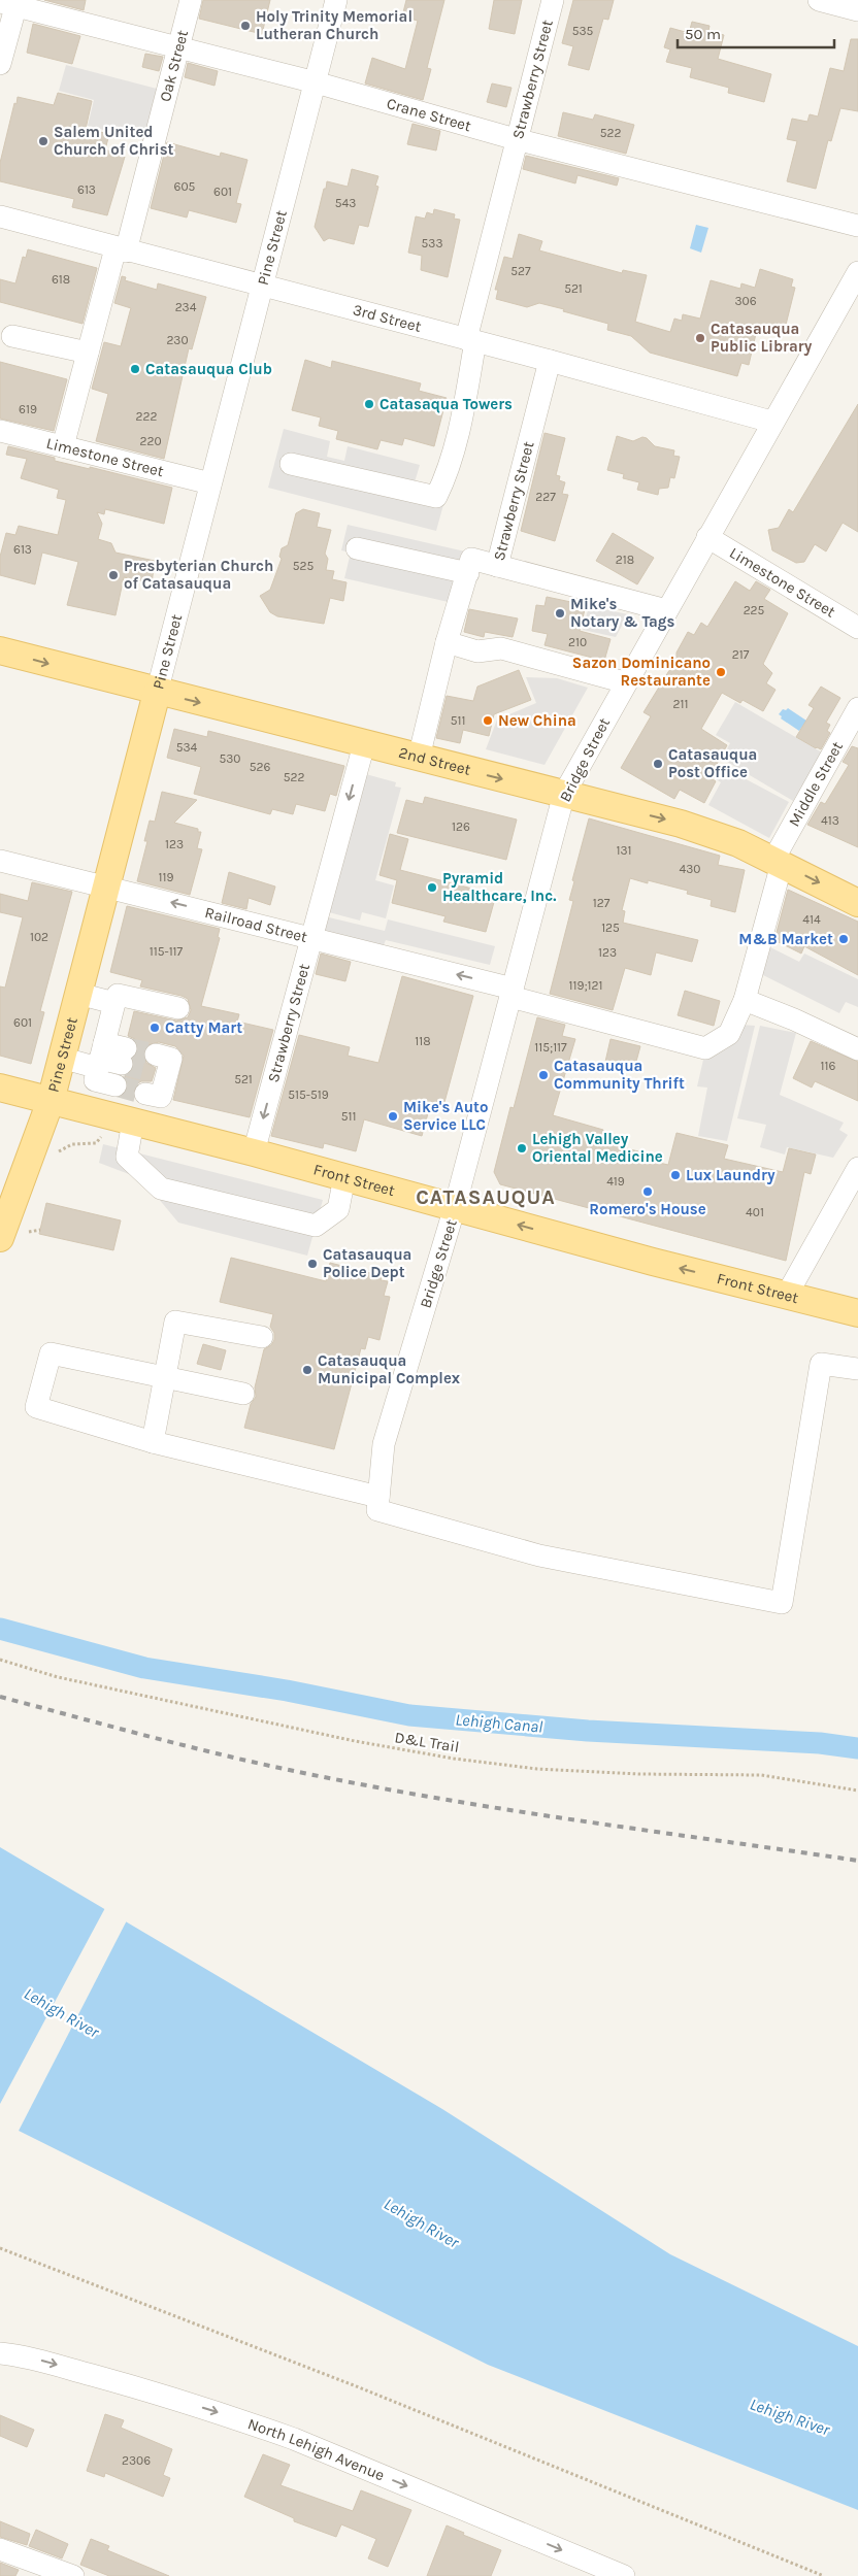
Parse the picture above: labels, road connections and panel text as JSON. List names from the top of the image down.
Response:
{
  "streets": {
    "main road": ["Pine Street", "2nd Street", "Front Street"],
    "street": [
      "Oak Street",
      "Strawberry Street",
      "Crane Street",
      "3rd Street",
      "Limestone Street",
      "Bridge Street",
      "Middle Street",
      "Railroad Street",
      "North Lehigh Avenue"
    ],
    "path": ["D&L Trail"]
  },
  "crossings": [
    ["Oak Street", "Crane Street"],
    ["Oak Street", "3rd Street"],
    ["Oak Street", "Limestone Street"],
    ["Strawberry Street", "Crane Street"],
    ["Strawberry Street", "3rd Street"],
    ["Strawberry Street", "2nd Street"],
    ["Strawberry Street", "Railroad Street"],
    ["Strawberry Street", "Front Street"],
    ["Crane Street", "Pine Street"],
    ["Pine Street", "3rd Street"],
    ["Pine Street", "Limestone Street"],
    ["Pine Street", "2nd Street"],
    ["Pine Street", "Railroad Street"],
    ["Pine Street", "Front Street"],
    ["3rd Street", "Bridge Street"],
    ["Limestone Street", "Bridge Street"],
    ["Bridge Street", "2nd Street"],
    ["Bridge Street", "Railroad Street"],
    ["Bridge Street", "Front Street"],
    ["2nd Street", "Middle Street"],
    ["Middle Street", "Railroad Street"]
  ],
  "one_way": [
    "2nd Street",
    "Railroad Street",
    "Front Street",
    "North Lehigh Avenue"
  ],
  "districts": ["CATASAUQUA"],
  "water": ["Lehigh Canal", "Lehigh River"],
  "places": [
    "Holy Trinity Memorial Lutheran Church",
    "Salem United Church of Christ",
    "Catasauqua Public Library",
    "Catasauqua Club",
    "Catasaqua Towers",
    "Presbyterian Church of Catasauqua",
    "Mike's Notary & Tags",
    "Sazon Dominicano Restaurante",
    "New China",
    "Catasauqua Post Office",
    "Pyramid Healthcare, Inc.",
    "M&B Market",
    "Catty Mart",
    "Catasauqua Community Thrift",
    "Mike's Auto Service LLC",
    "Lehigh Valley Oriental Medicine",
    "Lux Laundry",
    "Romero's House",
    "Catasauqua Police Dept",
    "Catasauqua Municipal Complex"
  ],
  "house_numbers": [
    "535",
    "522",
    "605",
    "613",
    "601",
    "543",
    "533",
    "527",
    "618",
    "521",
    "306",
    "234",
    "230",
    "619",
    "222",
    "220",
    "227",
    "613",
    "218",
    "525",
    "225",
    "210",
    "217",
    "211",
    "511",
    "534",
    "530",
    "526",
    "522",
    "413",
    "126",
    "123",
    "131",
    "430",
    "119",
    "127",
    "414",
    "125",
    "102",
    "115-117",
    "123",
    "119;121",
    "601",
    "118",
    "115;117",
    "116",
    "521",
    "515-519",
    "511",
    "419",
    "401",
    "2306"
  ],
  "scale_bar": "50 m"
}
